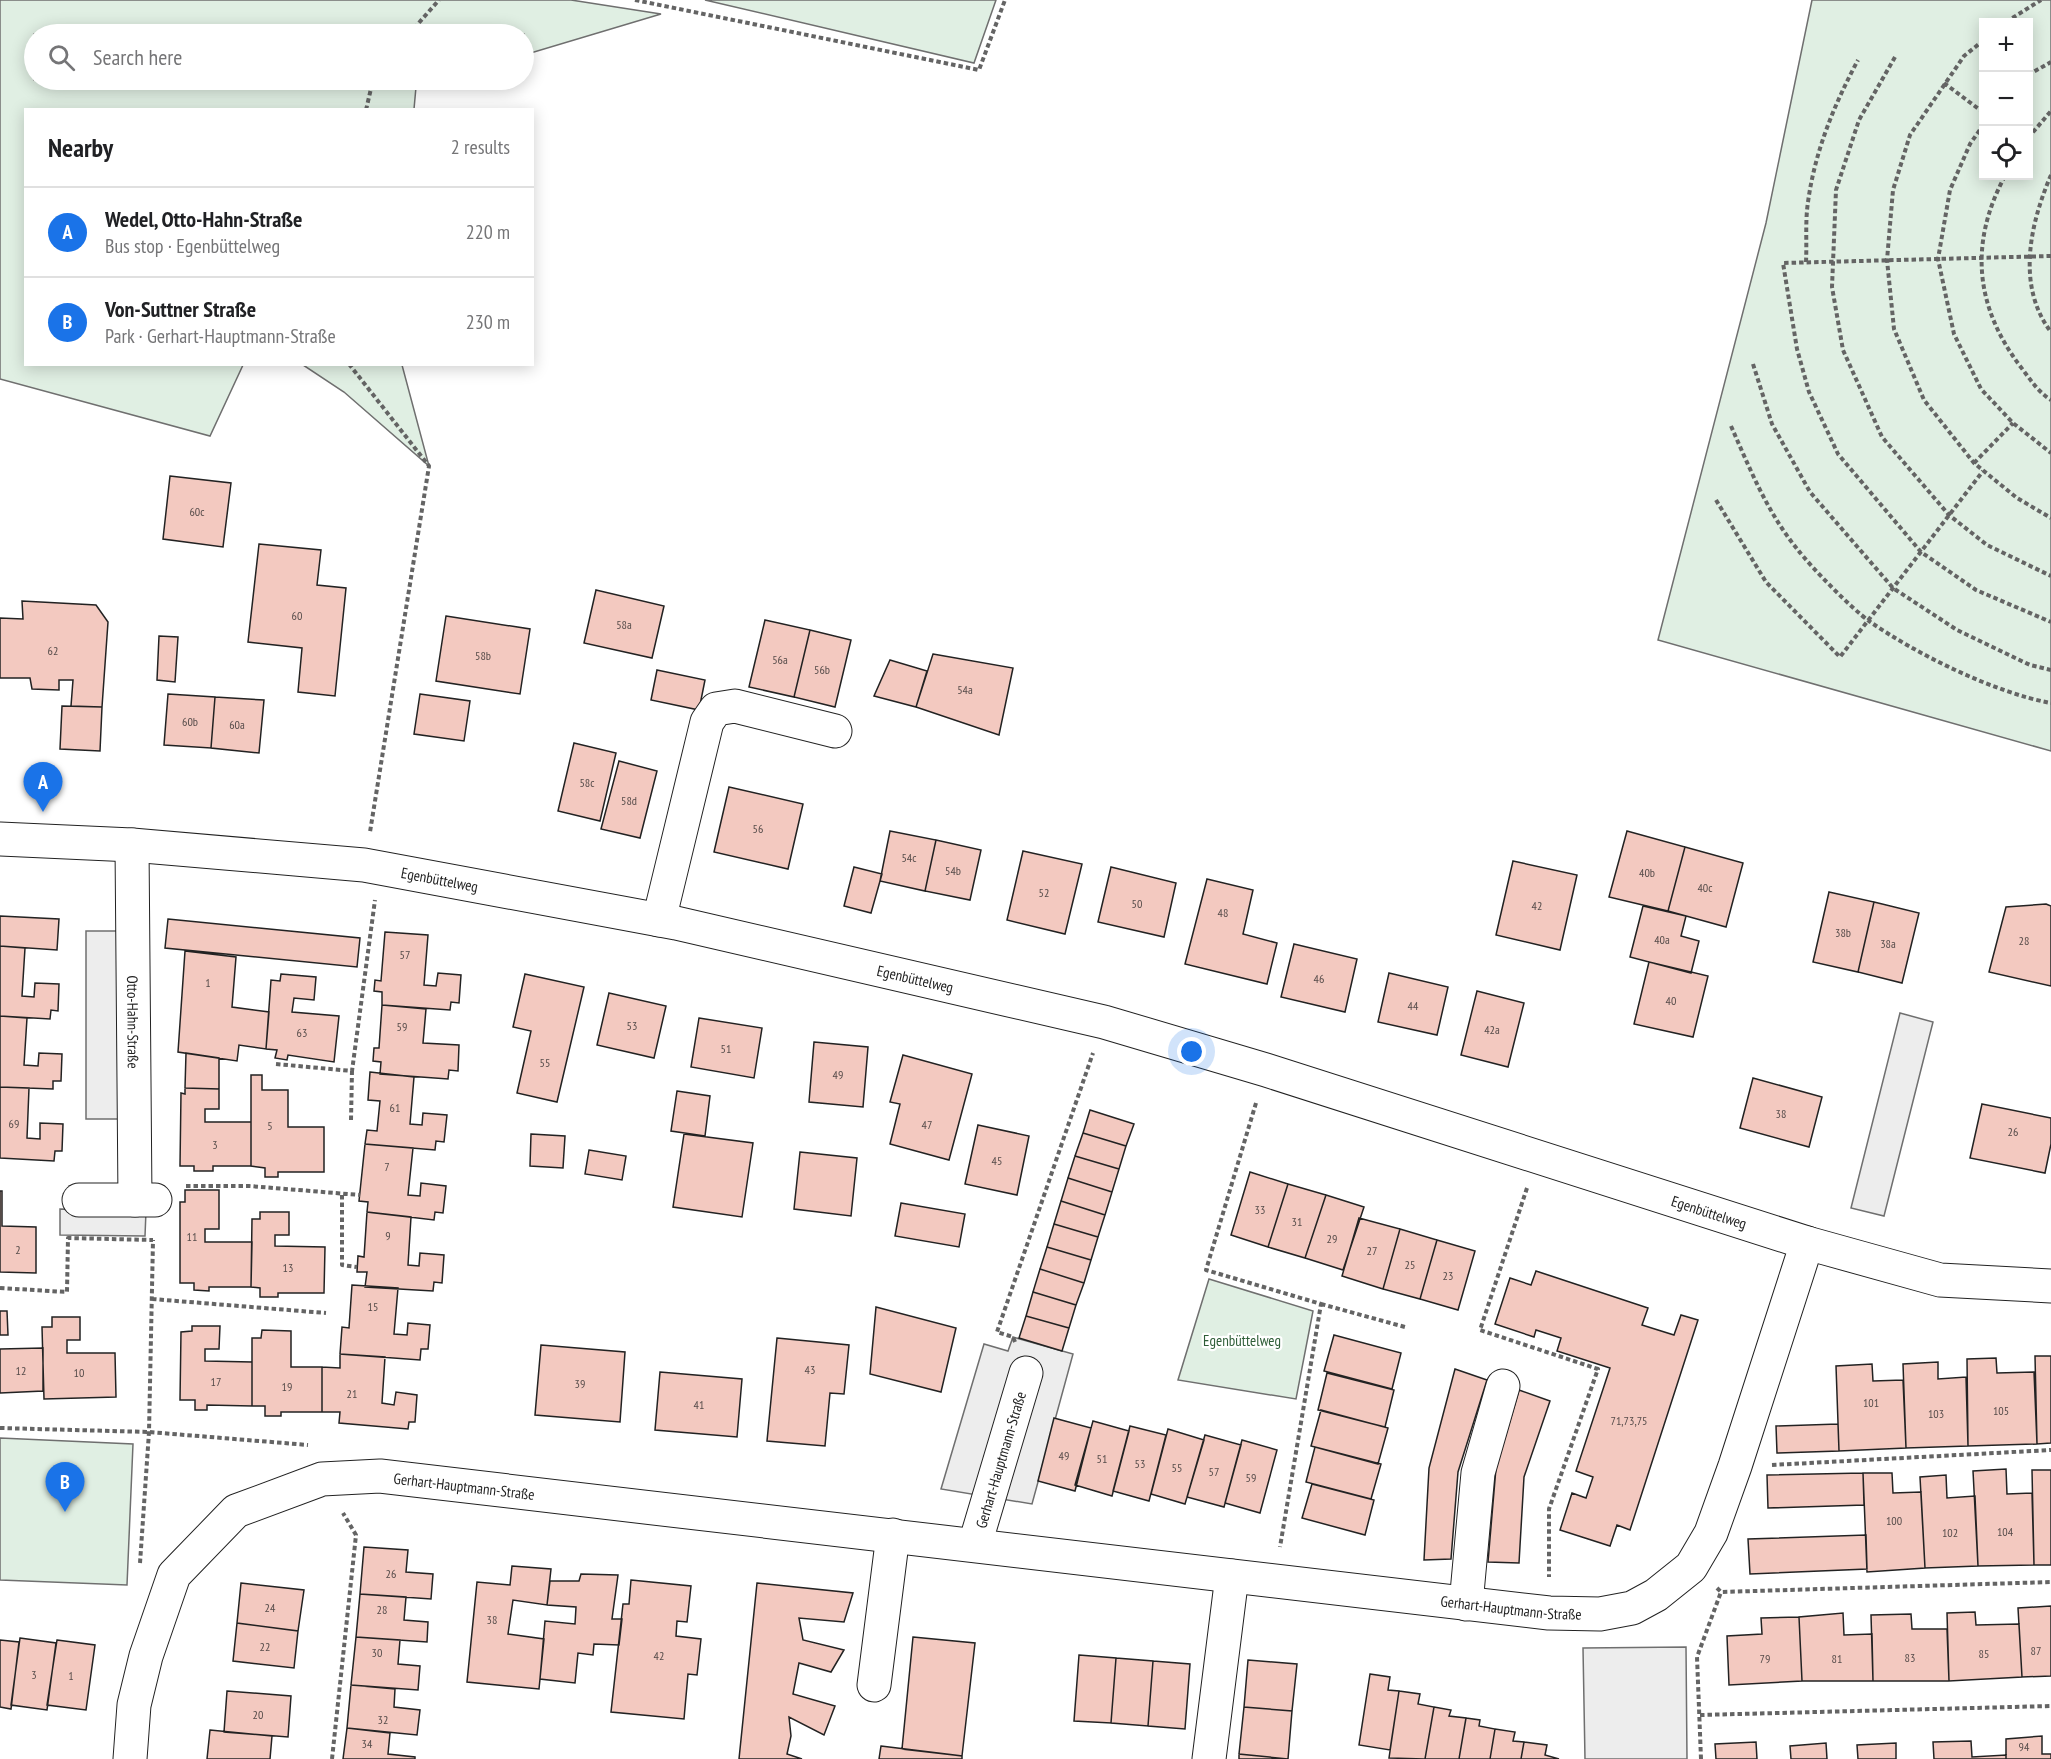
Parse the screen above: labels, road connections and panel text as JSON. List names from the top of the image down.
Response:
{
  "streets": {
    "street": ["Egenbüttelweg", "Otto-Hahn-Straße", "Gerhart-Hauptmann-Straße"]
  },
  "crossings": [
    ["Egenbüttelweg", "Otto-Hahn-Straße"],
    ["Egenbüttelweg", "Gerhart-Hauptmann-Straße"]
  ],
  "parks": ["Egenbüttelweg"],
  "house_numbers": [
    "60c",
    "60",
    "58a",
    "62",
    "58b",
    "56a",
    "56b",
    "54a",
    "60b",
    "60a",
    "58c",
    "58d",
    "56",
    "54c",
    "54b",
    "40b",
    "40c",
    "52",
    "50",
    "42",
    "48",
    "38b",
    "40a",
    "28",
    "38a",
    "57",
    "46",
    "1",
    "40",
    "44",
    "53",
    "59",
    "42a",
    "63",
    "51",
    "55",
    "49",
    "61",
    "38",
    "69",
    "47",
    "5",
    "26",
    "3",
    "45",
    "7",
    "33",
    "31",
    "9",
    "11",
    "29",
    "2",
    "27",
    "25",
    "13",
    "23",
    "15",
    "43",
    "12",
    "10",
    "17",
    "39",
    "19",
    "21",
    "101",
    "41",
    "105",
    "103",
    "71,73,75",
    "49",
    "51",
    "53",
    "55",
    "57",
    "59",
    "100",
    "104",
    "102",
    "26",
    "24",
    "28",
    "38",
    "22",
    "87",
    "30",
    "85",
    "42",
    "83",
    "79",
    "81",
    "3",
    "1",
    "20",
    "32",
    "34",
    "94"
  ],
  "page": {
    "map_buttons": ["+", "−"],
    "search": "Search here",
    "heading": ["Nearby", "2 results"],
    "list": [
      {
        "mark": "A",
        "name": "Wedel, Otto-Hahn-Straße",
        "note": "Bus stop · Egenbüttelweg",
        "value": "220 m"
      },
      {
        "mark": "B",
        "name": "Von-Suttner Straße",
        "note": "Park · Gerhart-Hauptmann-Straße",
        "value": "230 m"
      }
    ],
    "pins": ["A", "B"]
  }
}
